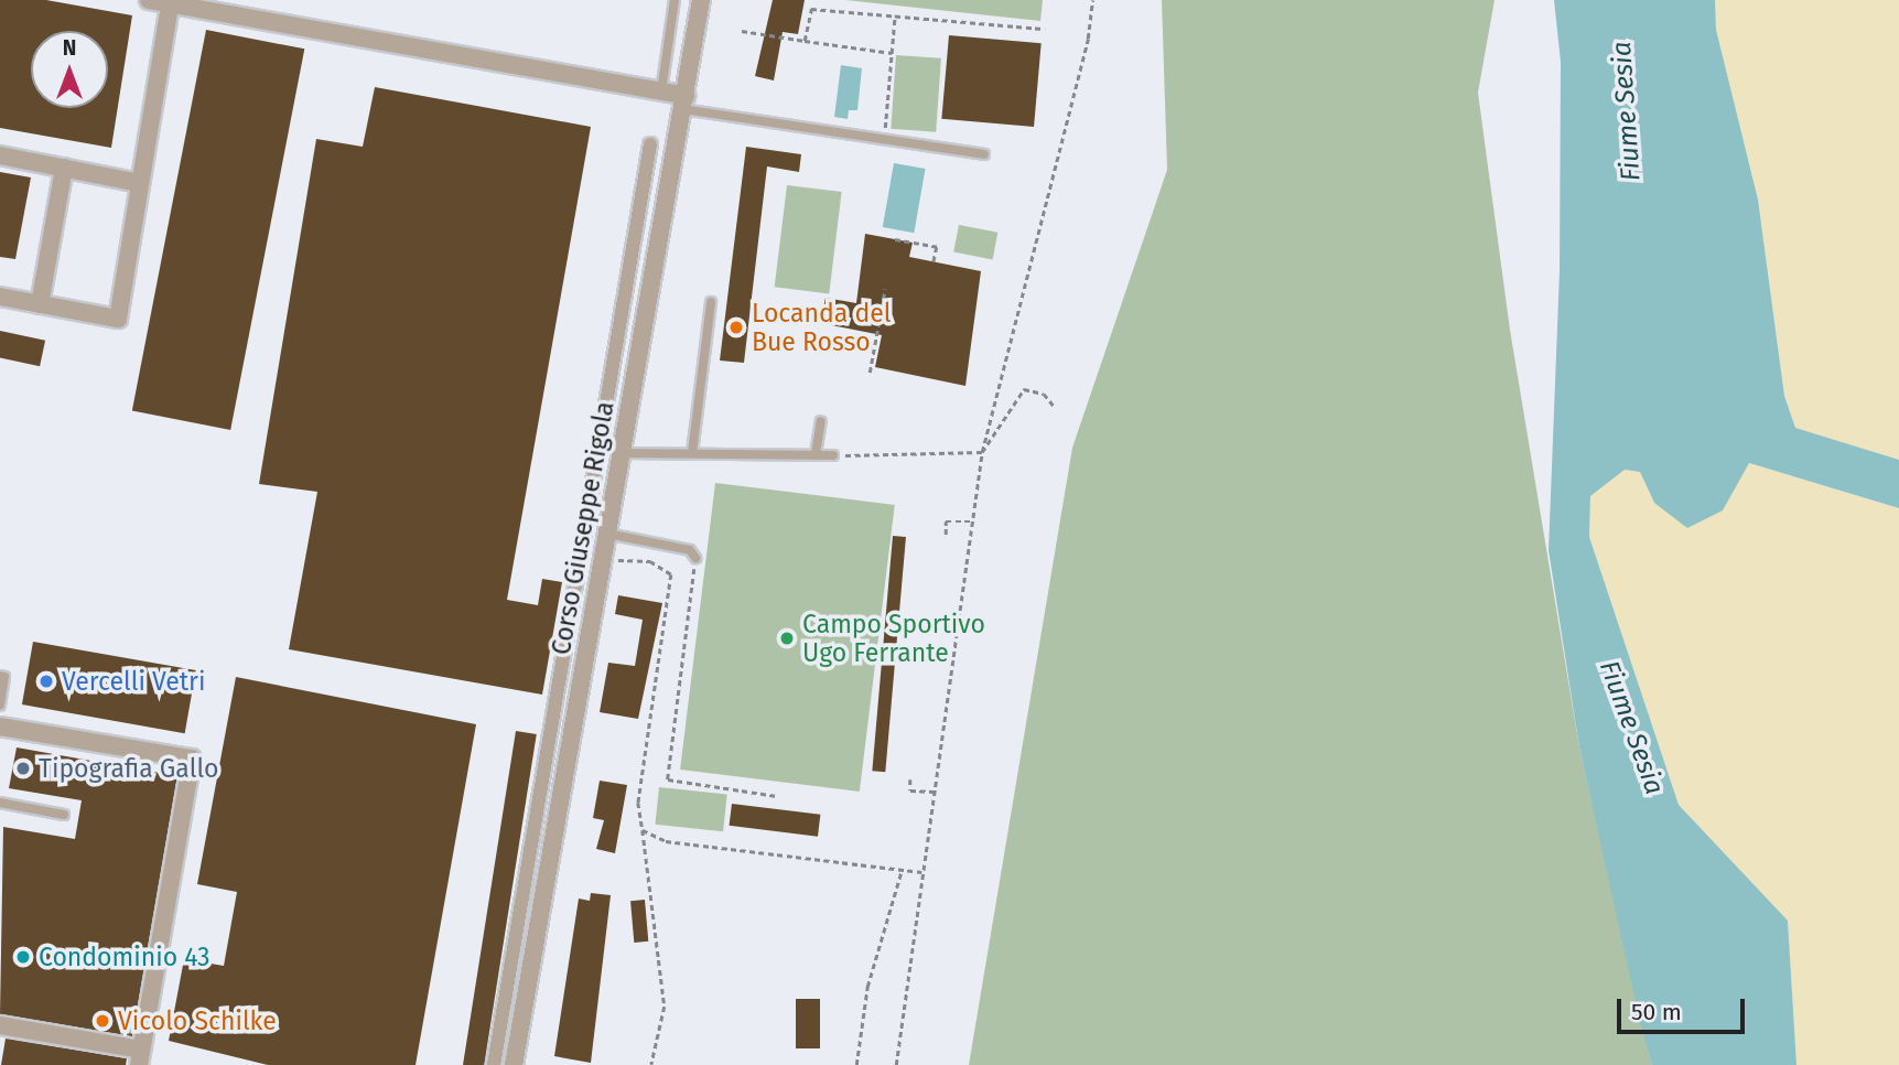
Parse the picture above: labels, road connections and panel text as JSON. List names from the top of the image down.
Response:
{
  "streets": {
    "street": ["Corso Giuseppe Rigola"]
  },
  "water": ["Fiume Sesia"],
  "places": [
    "Locanda del Bue Rosso",
    "Campo Sportivo Ugo Ferrante",
    "Vercelli Vetri",
    "Tipografia Gallo",
    "Condominio 43",
    "Vicolo Schilke"
  ],
  "scale_bar": "50 m",
  "north": "top"
}
